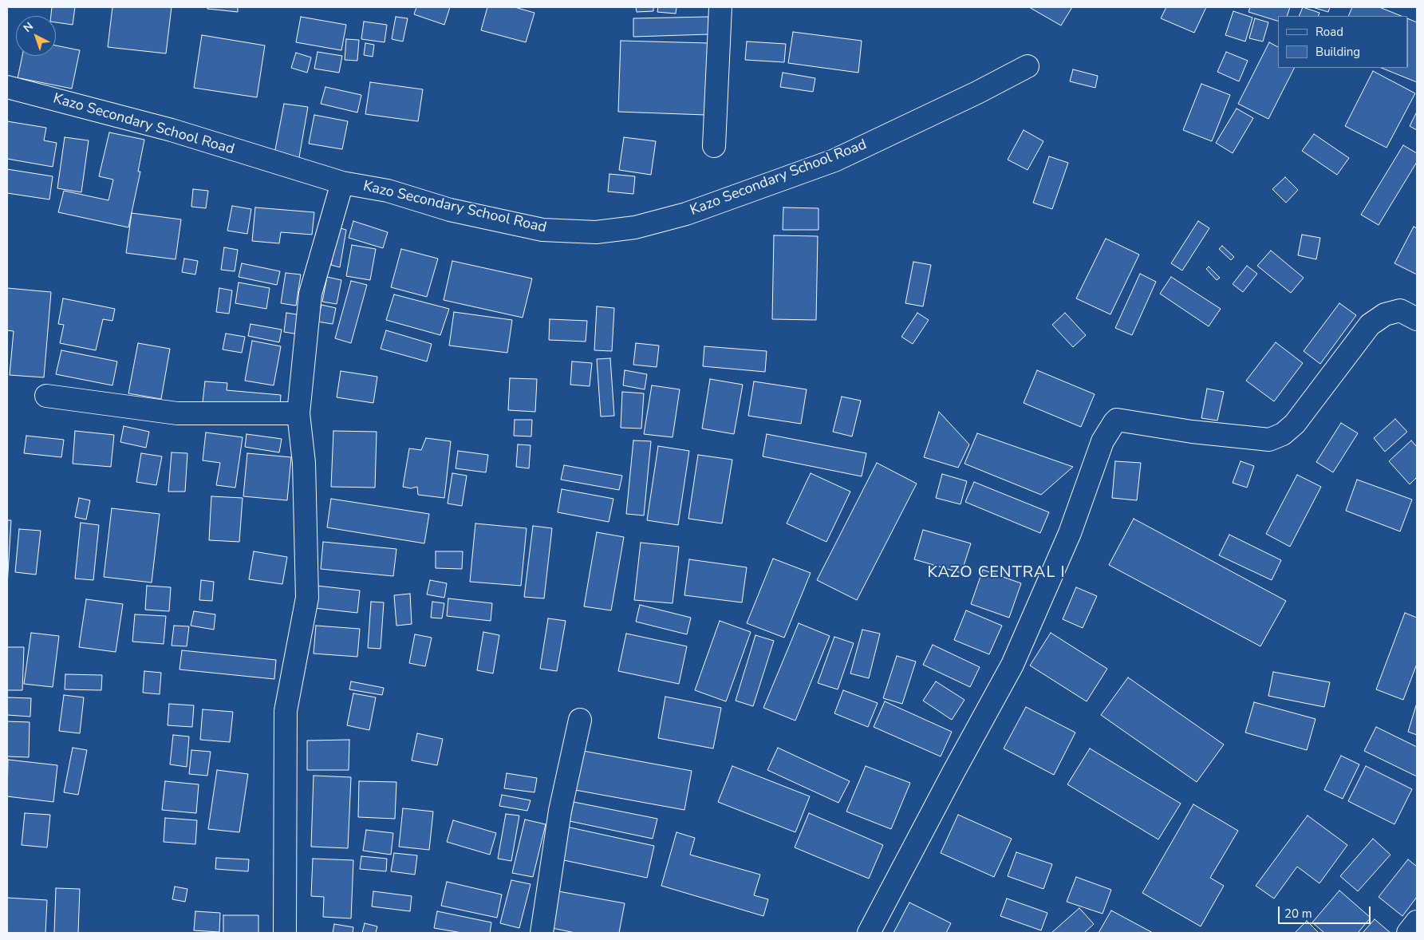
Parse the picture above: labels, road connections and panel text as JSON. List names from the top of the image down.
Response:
{
  "streets": {
    "street": ["Kazo Secondary School Road"]
  },
  "districts": ["KAZO CENTRAL I"],
  "legend": ["Road", "Building"],
  "scale_bar": "20 m",
  "north": "top left"
}
